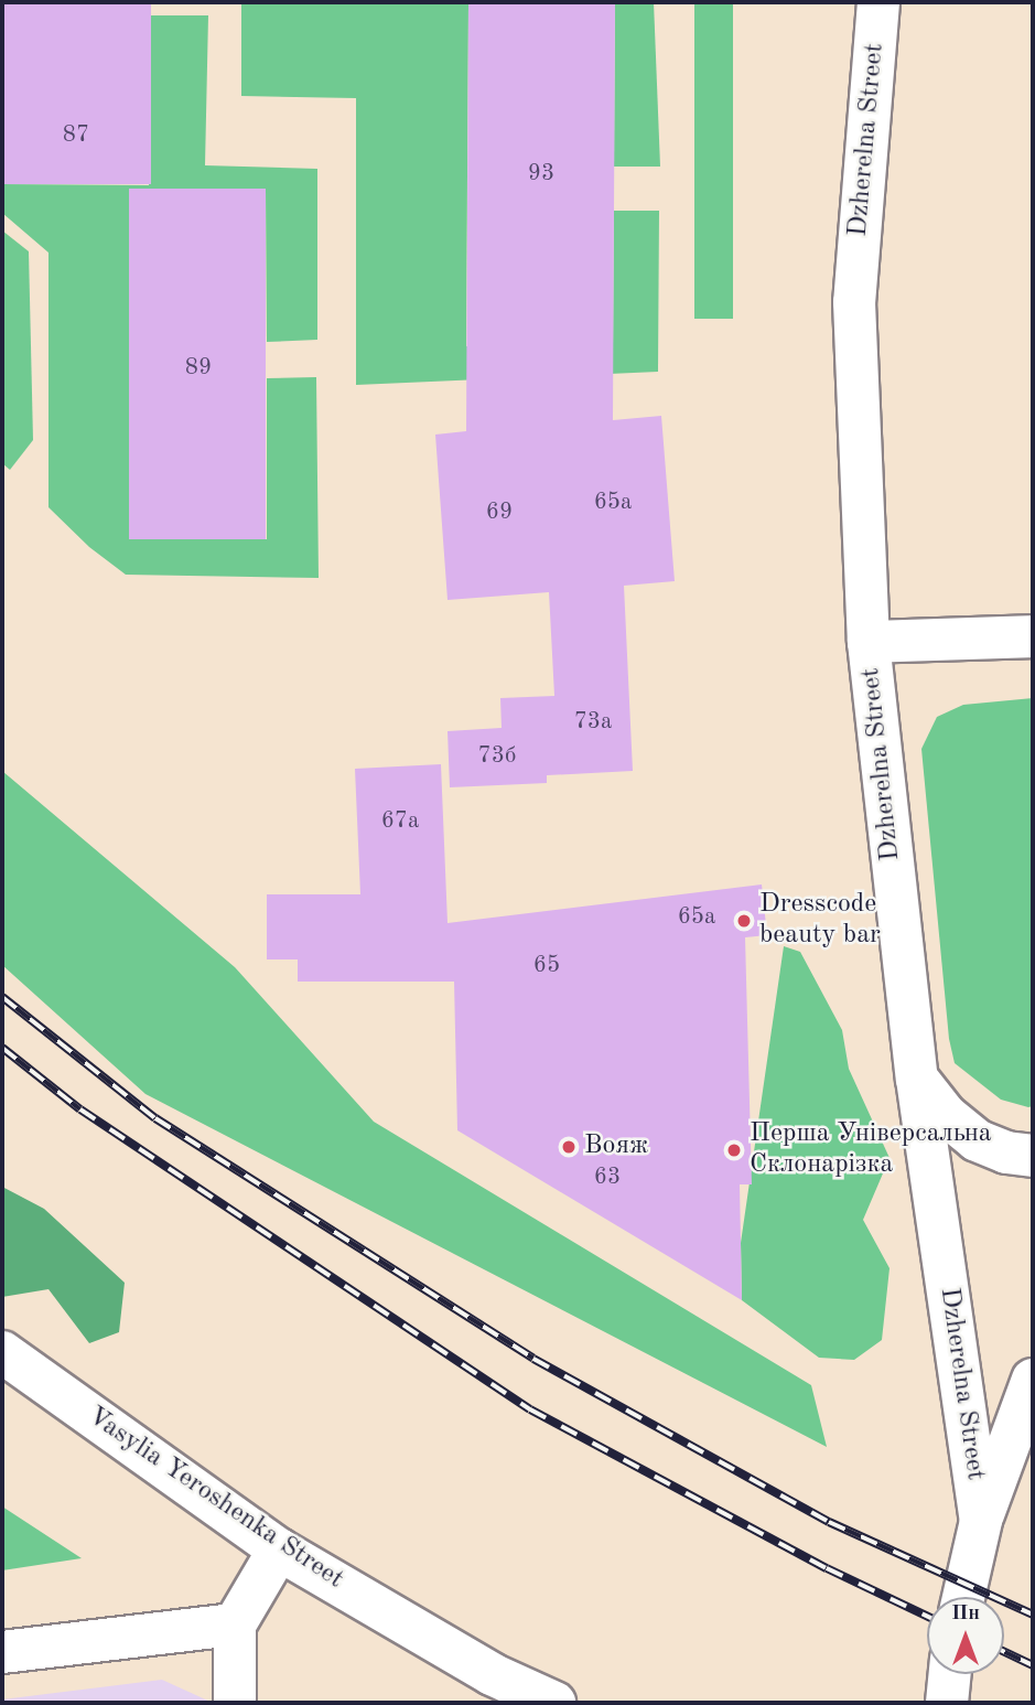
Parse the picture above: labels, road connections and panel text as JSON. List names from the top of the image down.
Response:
{
  "streets": {
    "street": ["Dzherelna Street", "Vasylia Yeroshenka Street"]
  },
  "places": ["Dresscode beauty bar", "Вояж", "Перша Універсальна Склонарізка"],
  "house_numbers": [
    "87",
    "93",
    "89",
    "65а",
    "69",
    "73а",
    "73б",
    "67а",
    "65а",
    "65",
    "63"
  ],
  "north": "top"
}
